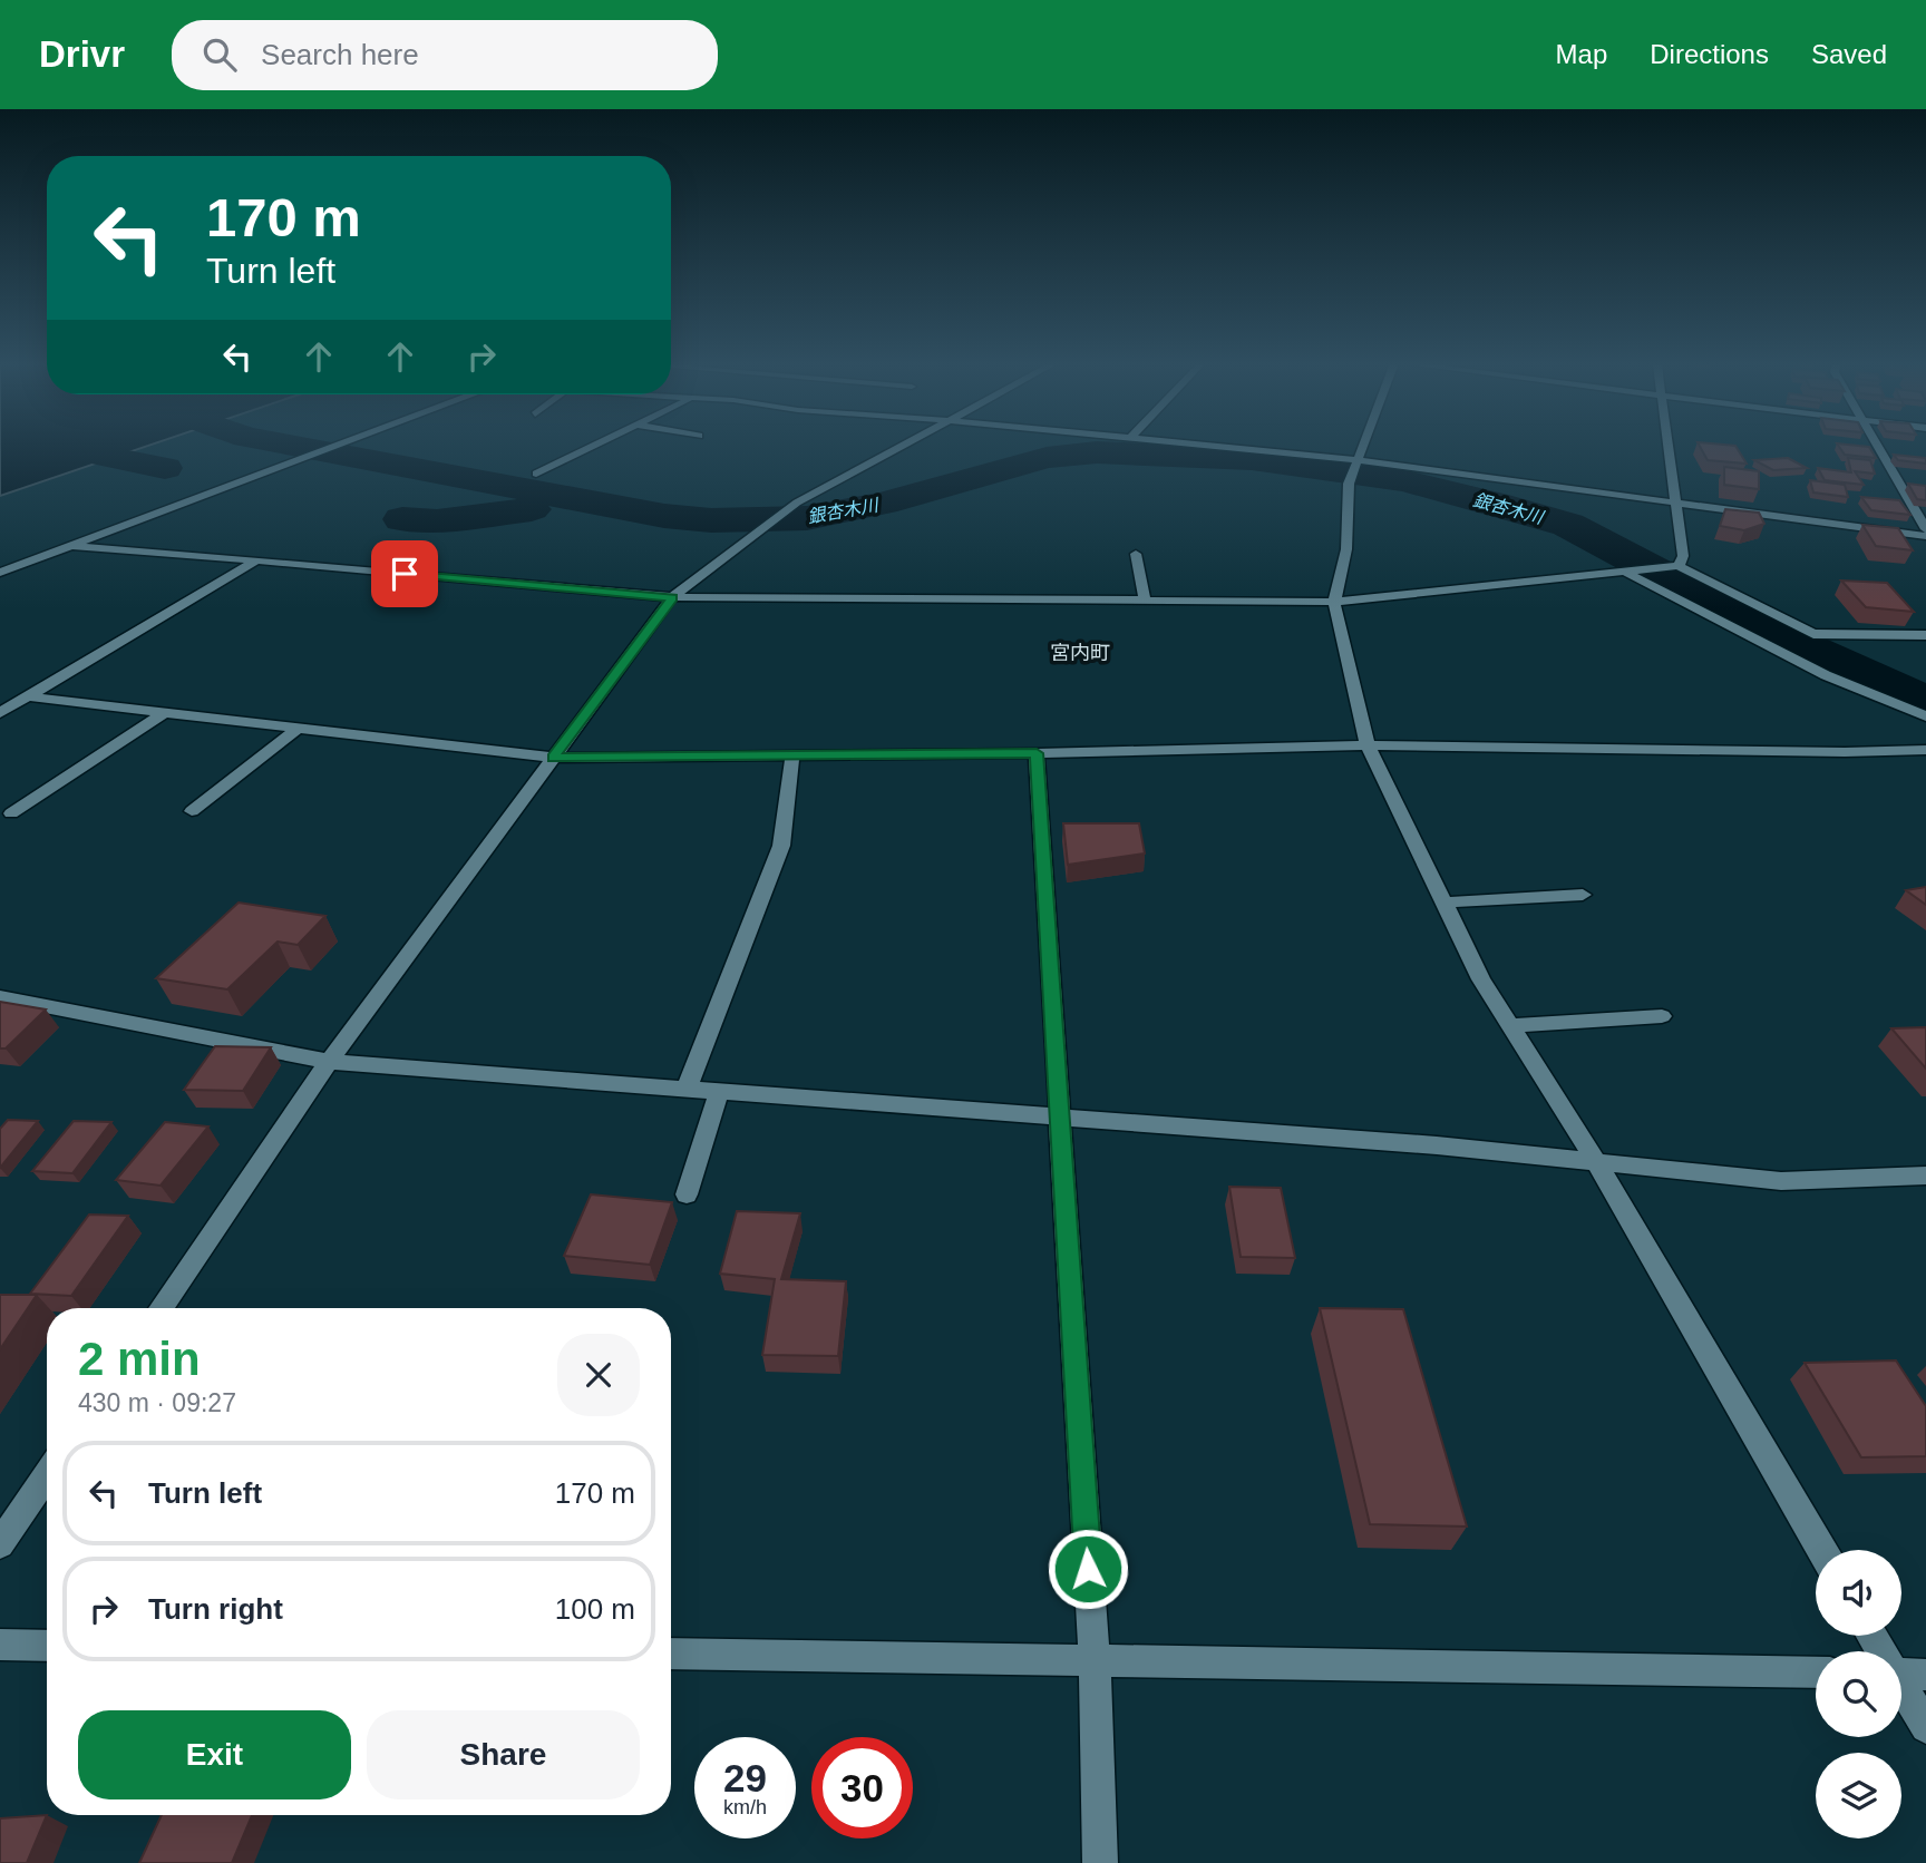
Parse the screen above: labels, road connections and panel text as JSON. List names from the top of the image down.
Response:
{
  "districts": ["宮内町"],
  "water": ["銀杏木川"],
  "page": {
    "header": "Drivr",
    "search": "Search here",
    "nav": ["Map", "Directions", "Saved"],
    "turn": ["170 m", "Turn left"],
    "heading": ["2 min", "430 m · 09:27"],
    "list": [
      {
        "name": "Turn left",
        "value": "170 m"
      },
      {
        "name": "Turn right",
        "value": "100 m"
      }
    ],
    "buttons": ["Exit", "Share"],
    "speed": "29 km/h",
    "limit": "30"
  }
}
